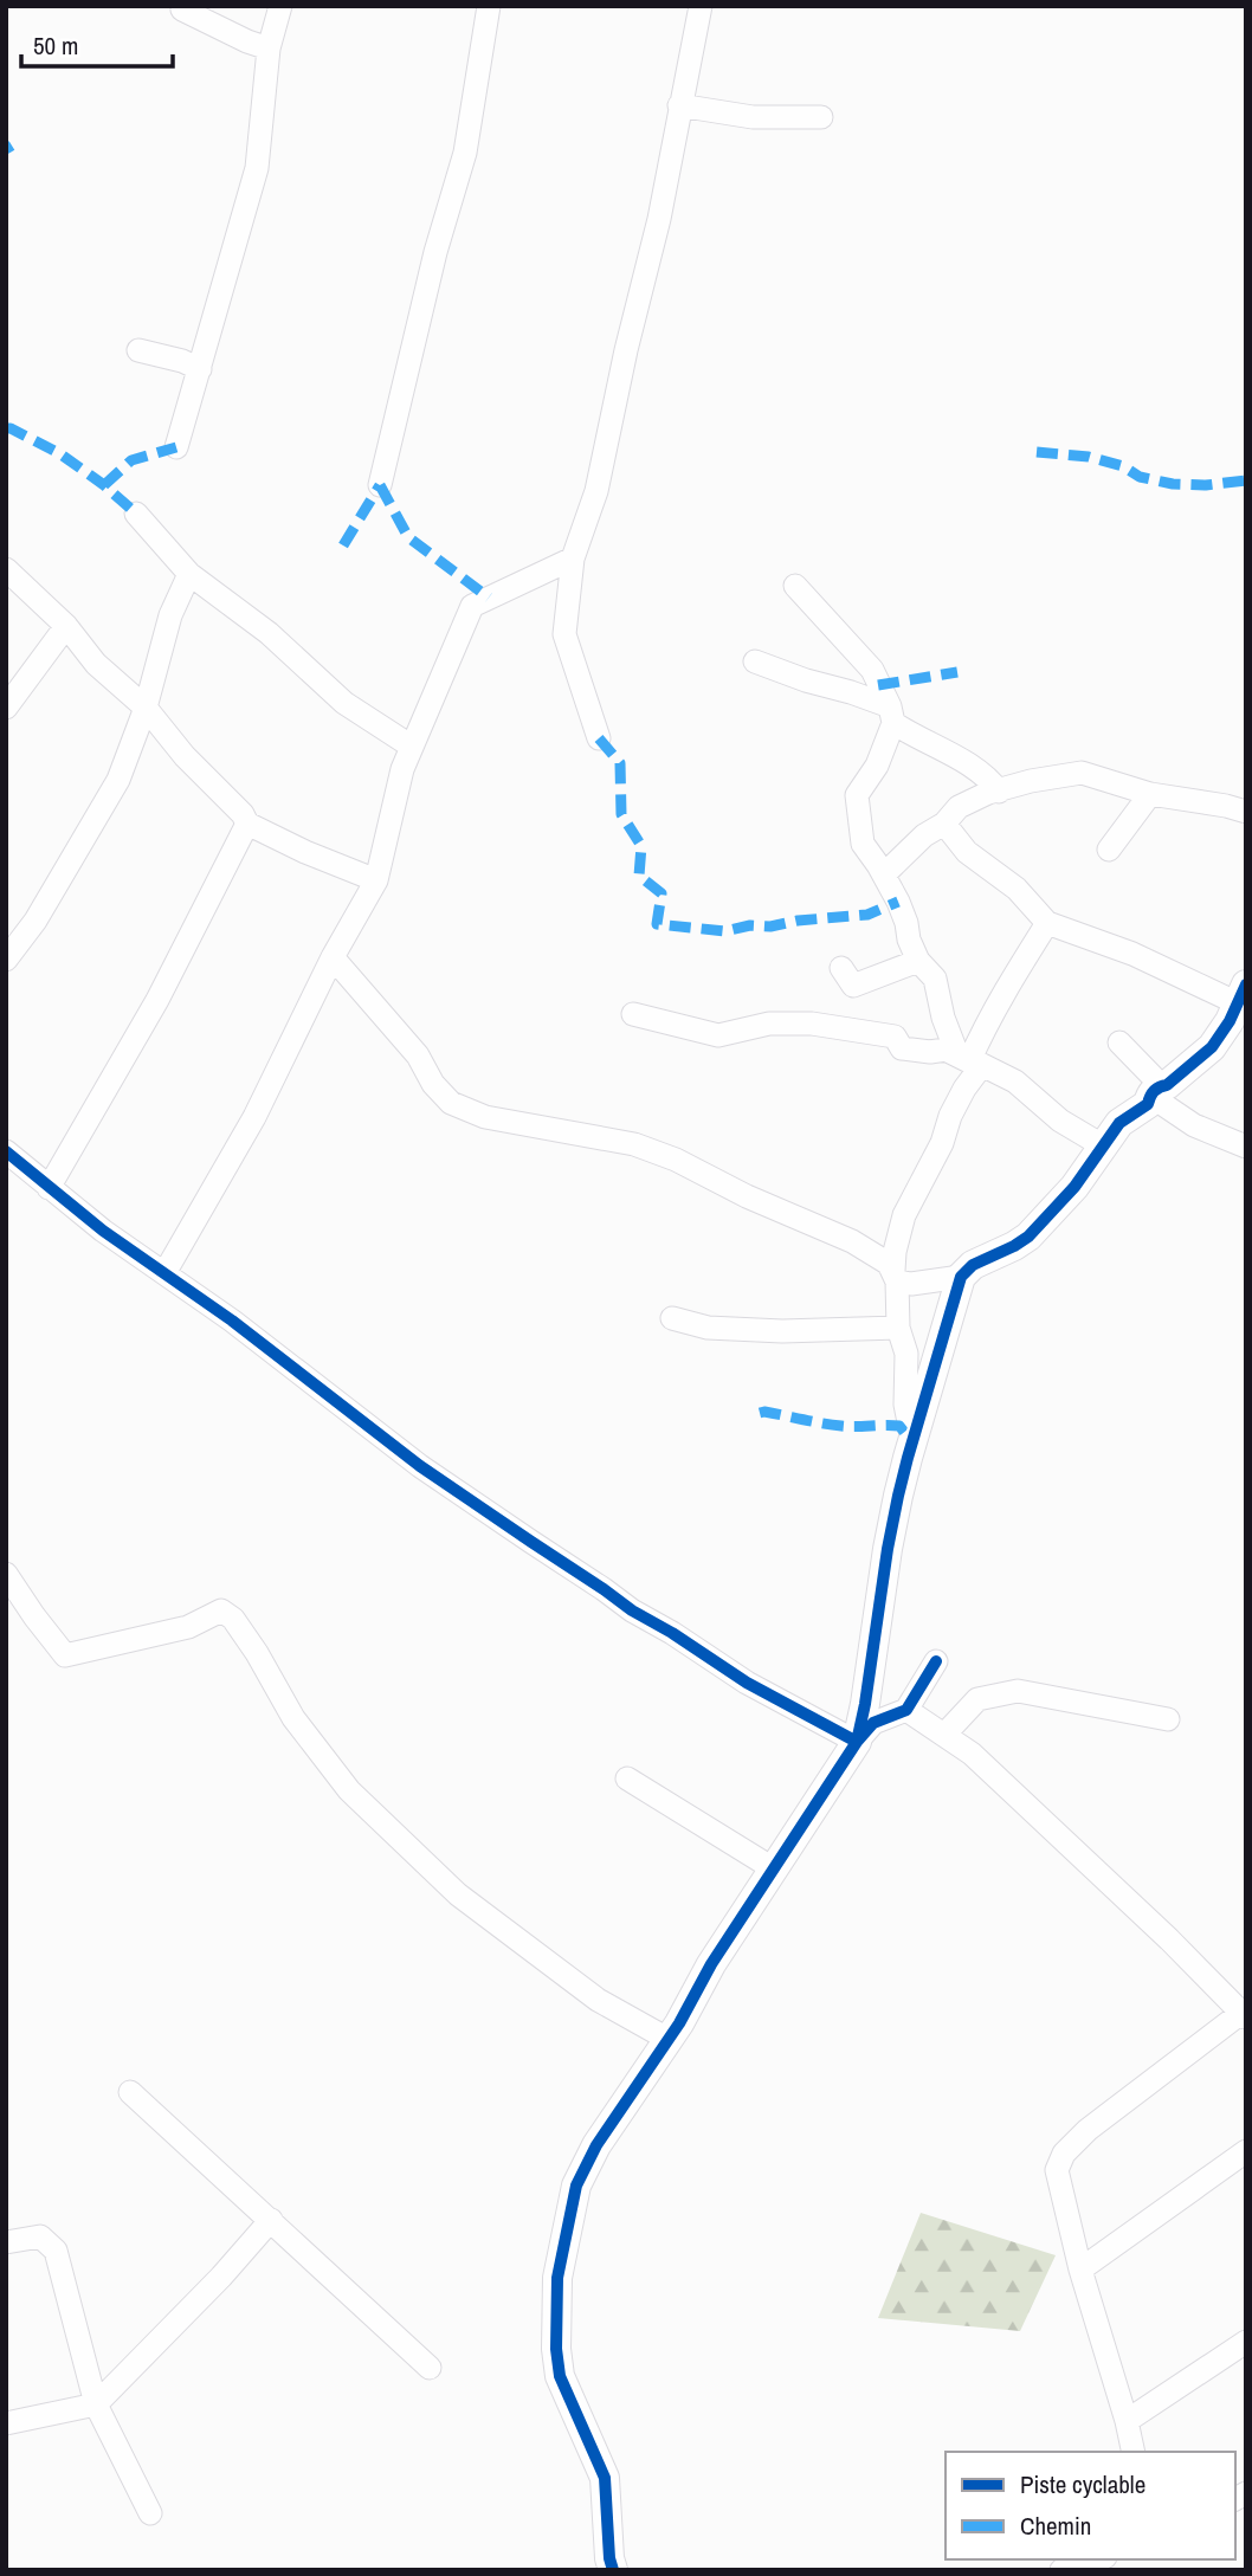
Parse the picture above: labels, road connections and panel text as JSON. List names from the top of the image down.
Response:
{
  "legend": ["Piste cyclable", "Chemin"],
  "scale_bar": "50 m"
}
